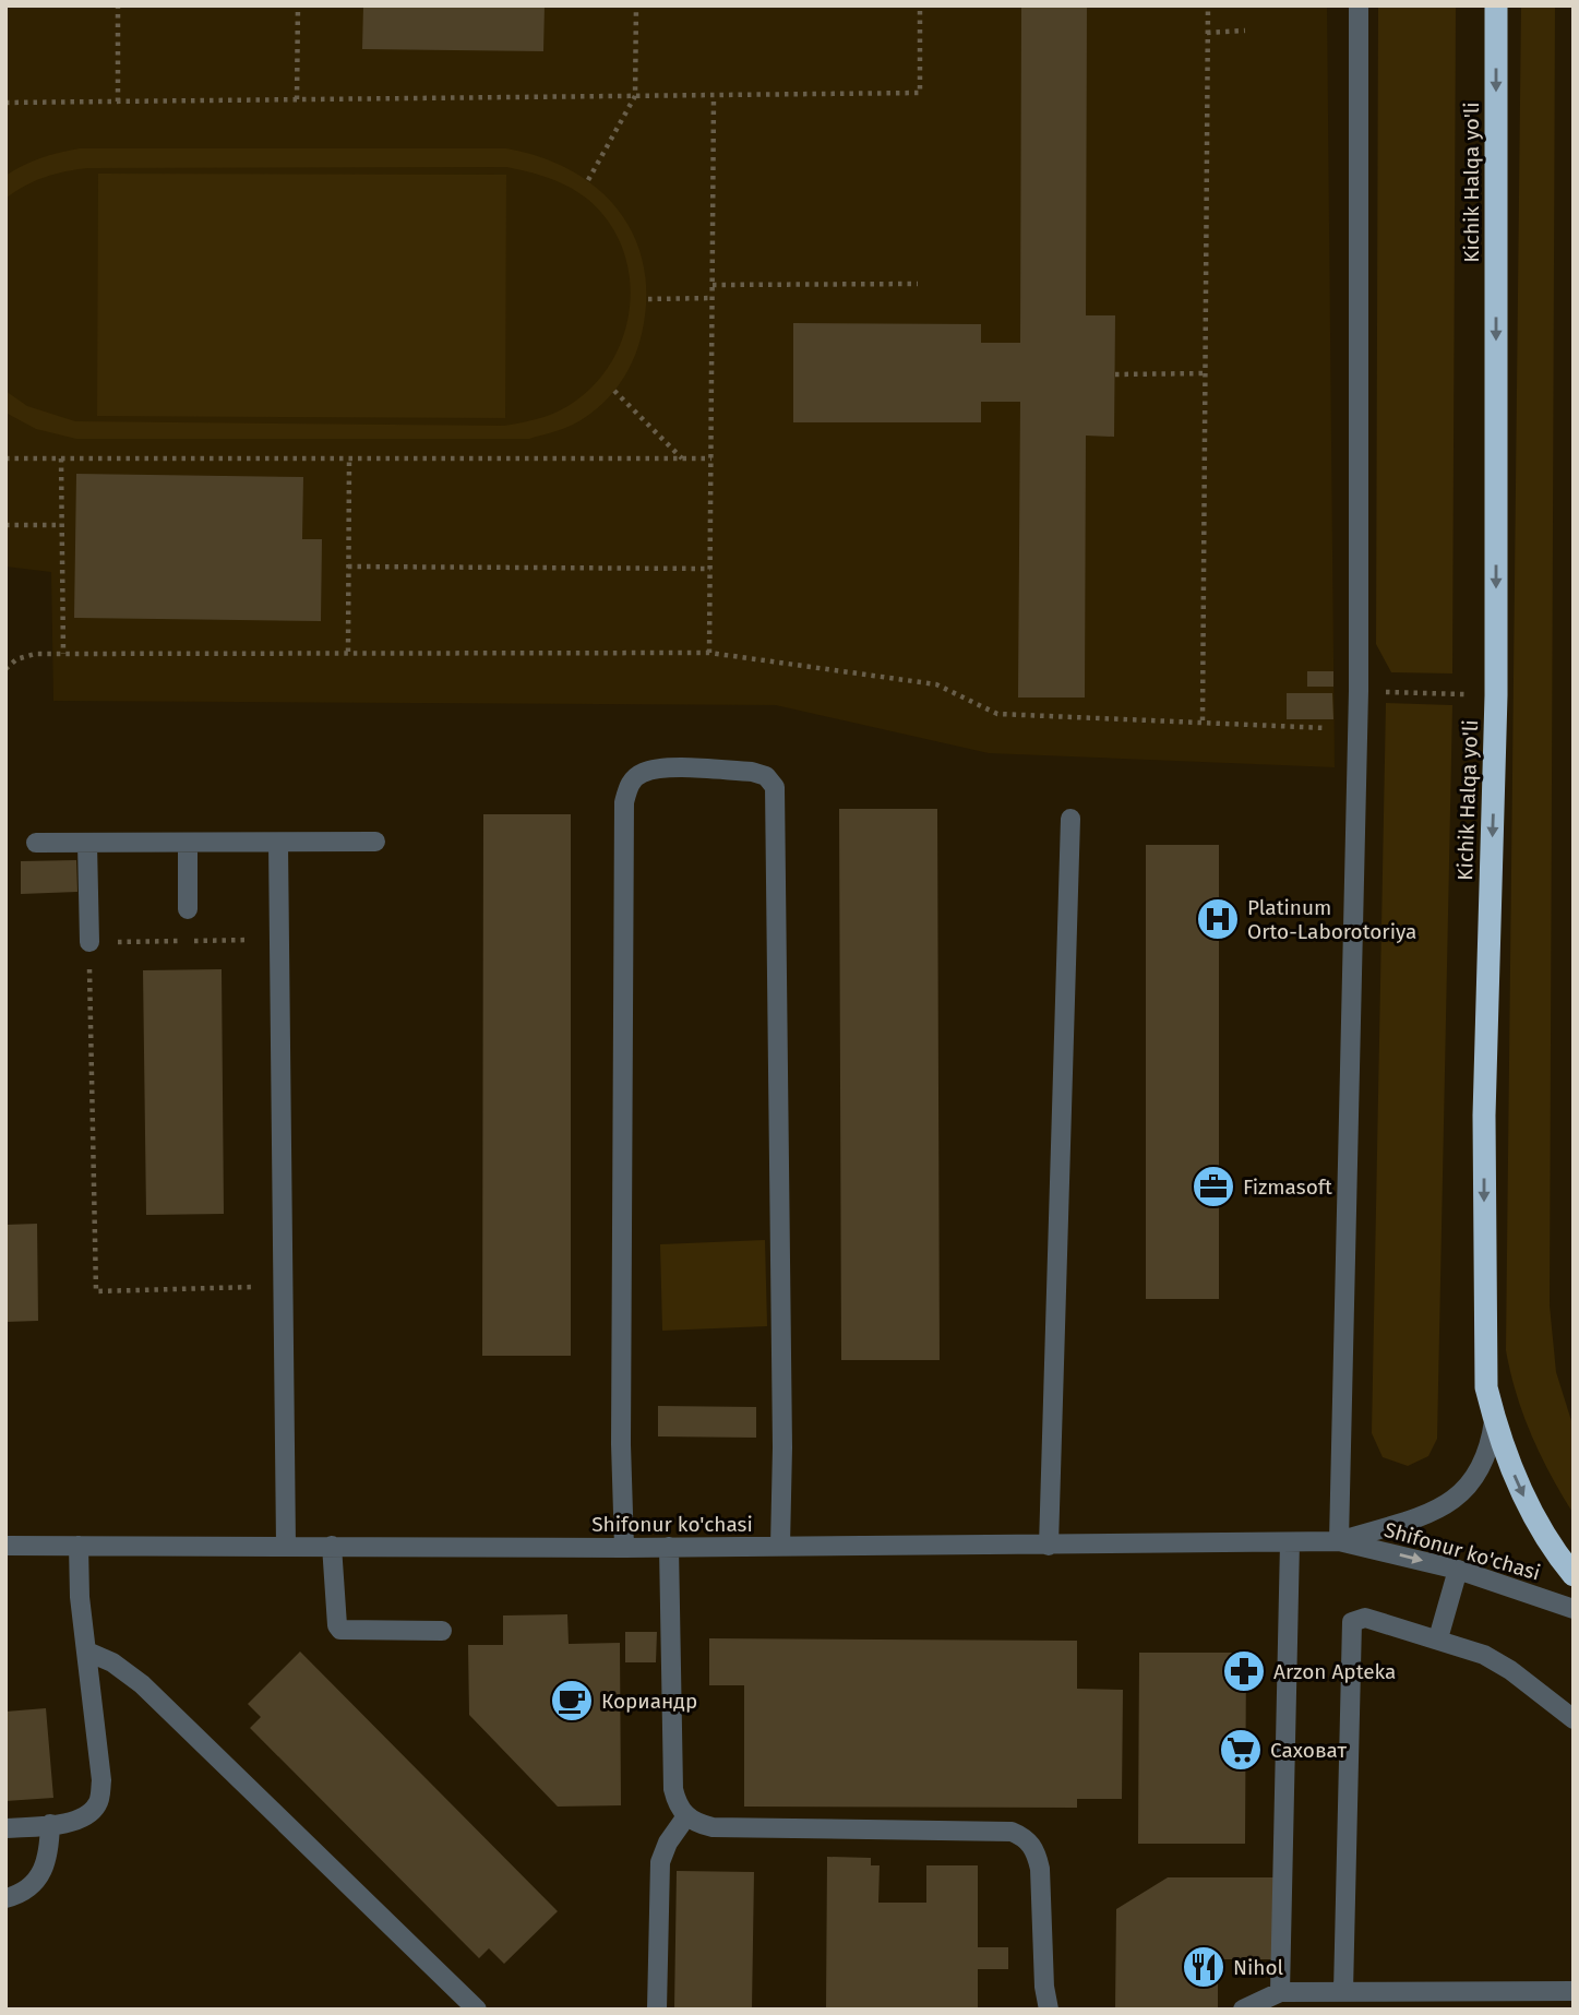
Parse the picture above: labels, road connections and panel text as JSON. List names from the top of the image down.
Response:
{
  "streets": {
    "highway": ["Kichik Halqa yo'li"],
    "street": ["Shifonur ko'chasi"]
  },
  "crossings": [
    ["Kichik Halqa yo'li", "Shifonur ko'chasi"]
  ],
  "one_way": ["Kichik Halqa yo'li"],
  "places": {
    "hospital": ["Platinum Orto-Laborotoriya"],
    "office": ["Fizmasoft"],
    "pharmacy": ["Arzon Apteka"],
    "cafe": ["Кориандр"],
    "supermarket": ["Саховат"],
    "restaurant": ["Nihol"]
  }
}
